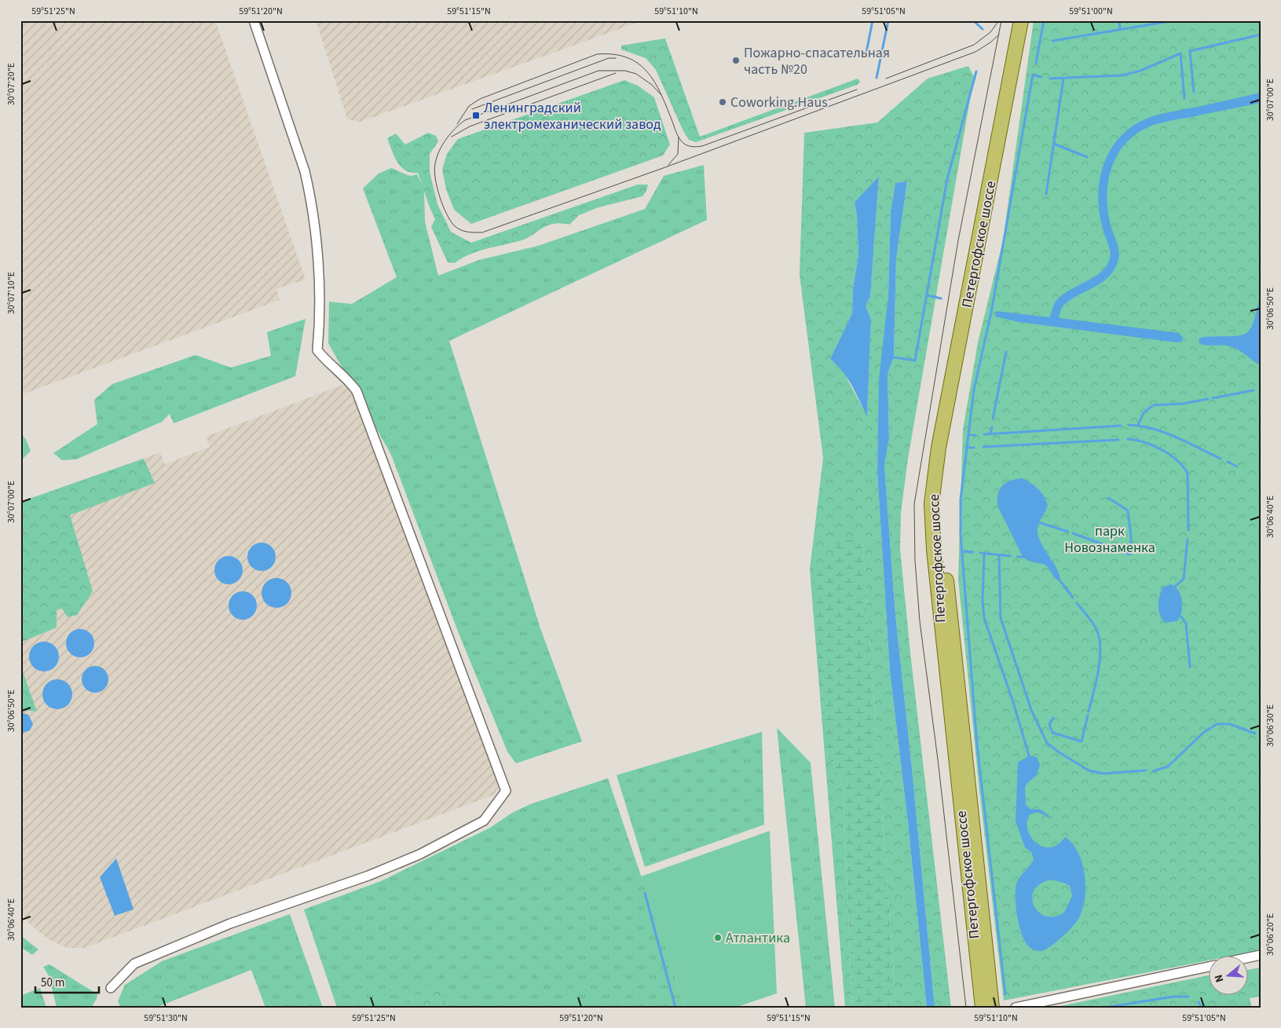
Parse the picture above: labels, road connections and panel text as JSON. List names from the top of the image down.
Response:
{
  "streets": {
    "main road": ["Петергофское шоссе"]
  },
  "parks": ["парк Новознаменка"],
  "places": {
    "other": ["Пожарно-спасательная часть №20", "Coworking.Haus", "Атлантика"],
    "transit": ["Ленинградский электромеханический завод"]
  },
  "scale_bar": "50 m",
  "north": "left",
  "coordinates": [
    "59°51'25\"N",
    "59°51'20\"N",
    "59°51'15\"N",
    "59°51'10\"N",
    "59°51'05\"N",
    "59°51'00\"N",
    "30°07'20\"E",
    "30°07'00\"E",
    "30°07'10\"E",
    "30°06'50\"E",
    "30°06'40\"E",
    "30°06'30\"E",
    "30°06'20\"E",
    "59°51'30\"N"
  ]
}
